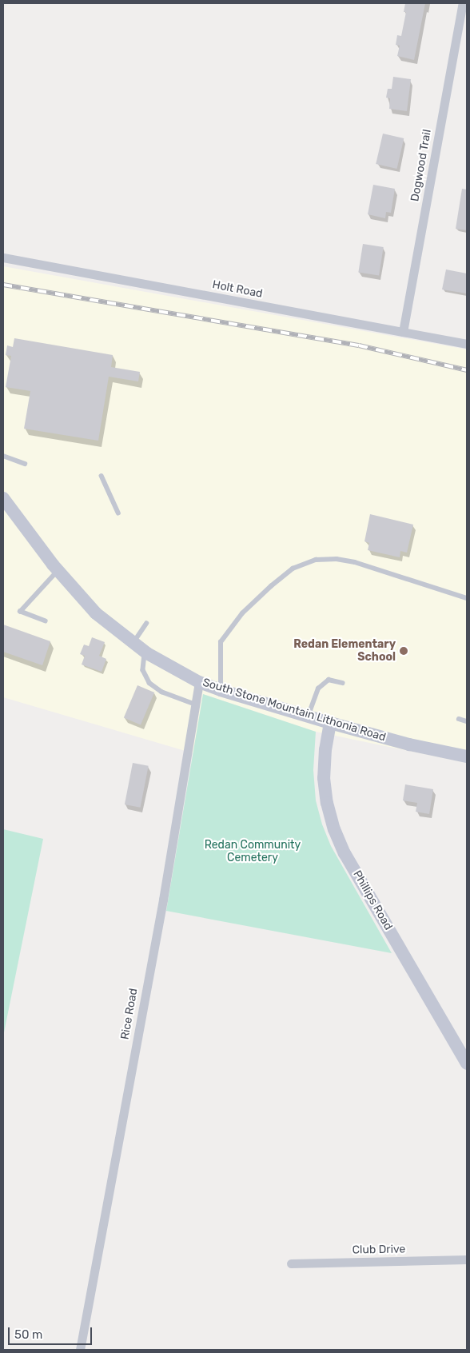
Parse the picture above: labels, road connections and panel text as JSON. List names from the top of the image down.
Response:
{
  "streets": {
    "main road": ["South Stone Mountain Lithonia Road", "Phillips Road"],
    "street": [
      "Dogwood Trail",
      "Holt Road",
      "Rice Road",
      "Club Drive"
    ]
  },
  "crossings": [
    ["Dogwood Trail", "Holt Road"],
    ["South Stone Mountain Lithonia Road", "Phillips Road"],
    ["South Stone Mountain Lithonia Road", "Rice Road"]
  ],
  "parks": ["Redan Community Cemetery"],
  "places": ["Redan Elementary School"],
  "scale_bar": "50 m"
}
